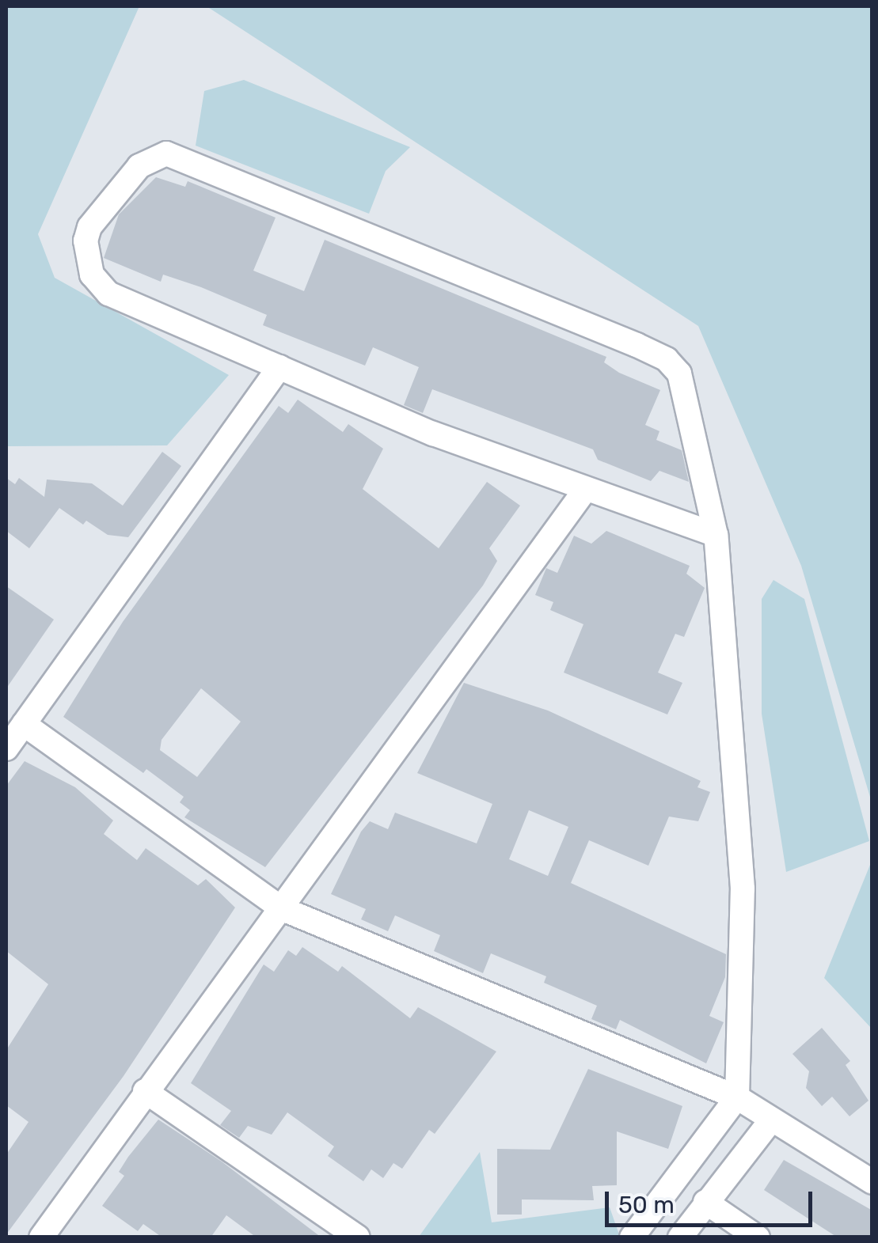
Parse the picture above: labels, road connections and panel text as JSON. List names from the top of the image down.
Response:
{
  "scale_bar": "50 m"
}
